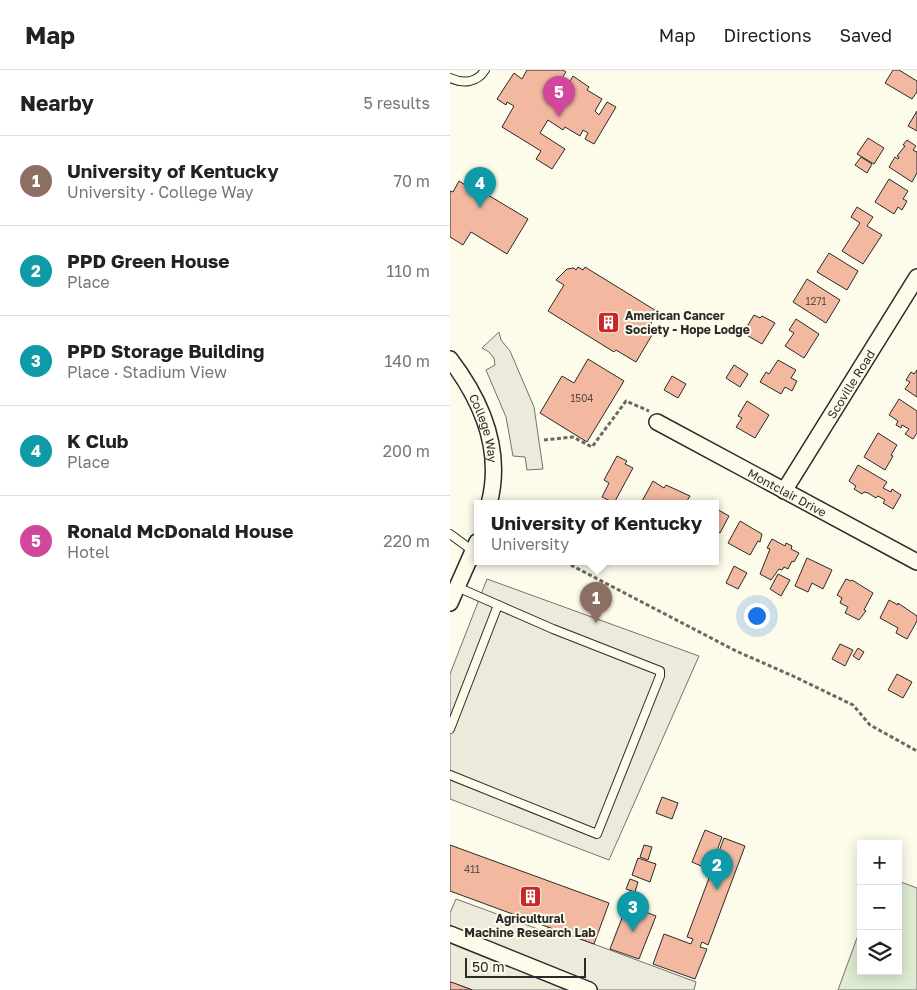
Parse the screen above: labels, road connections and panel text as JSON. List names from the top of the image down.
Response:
{
  "streets": {
    "street": ["Scoville Road", "College Way", "Montclair Drive"]
  },
  "crossings": [
    ["Scoville Road", "Montclair Drive"]
  ],
  "places": {
    "building": ["American Cancer Society - Hope Lodge", "Agricultural Machine Research Lab"]
  },
  "house_numbers": ["1271", "1504", "411"],
  "scale_bar": "50 m",
  "page": {
    "header": "Map",
    "nav": ["Map", "Directions", "Saved"],
    "heading": ["Nearby", "5 results"],
    "pins": [
      "5",
      "4",
      "1",
      "2",
      "3"
    ],
    "list": [
      {
        "mark": "1",
        "name": "University of Kentucky",
        "note": "University · College Way",
        "value": "70 m"
      },
      {
        "mark": "2",
        "name": "PPD Green House",
        "note": "Place",
        "value": "110 m"
      },
      {
        "mark": "3",
        "name": "PPD Storage Building",
        "note": "Place · Stadium View",
        "value": "140 m"
      },
      {
        "mark": "4",
        "name": "K Club",
        "note": "Place",
        "value": "200 m"
      },
      {
        "mark": "5",
        "name": "Ronald McDonald House",
        "note": "Hotel",
        "value": "220 m"
      }
    ],
    "popup": ["University of Kentucky", "University"],
    "map_buttons": ["+", "−"],
    "scale": "50 m"
  }
}
